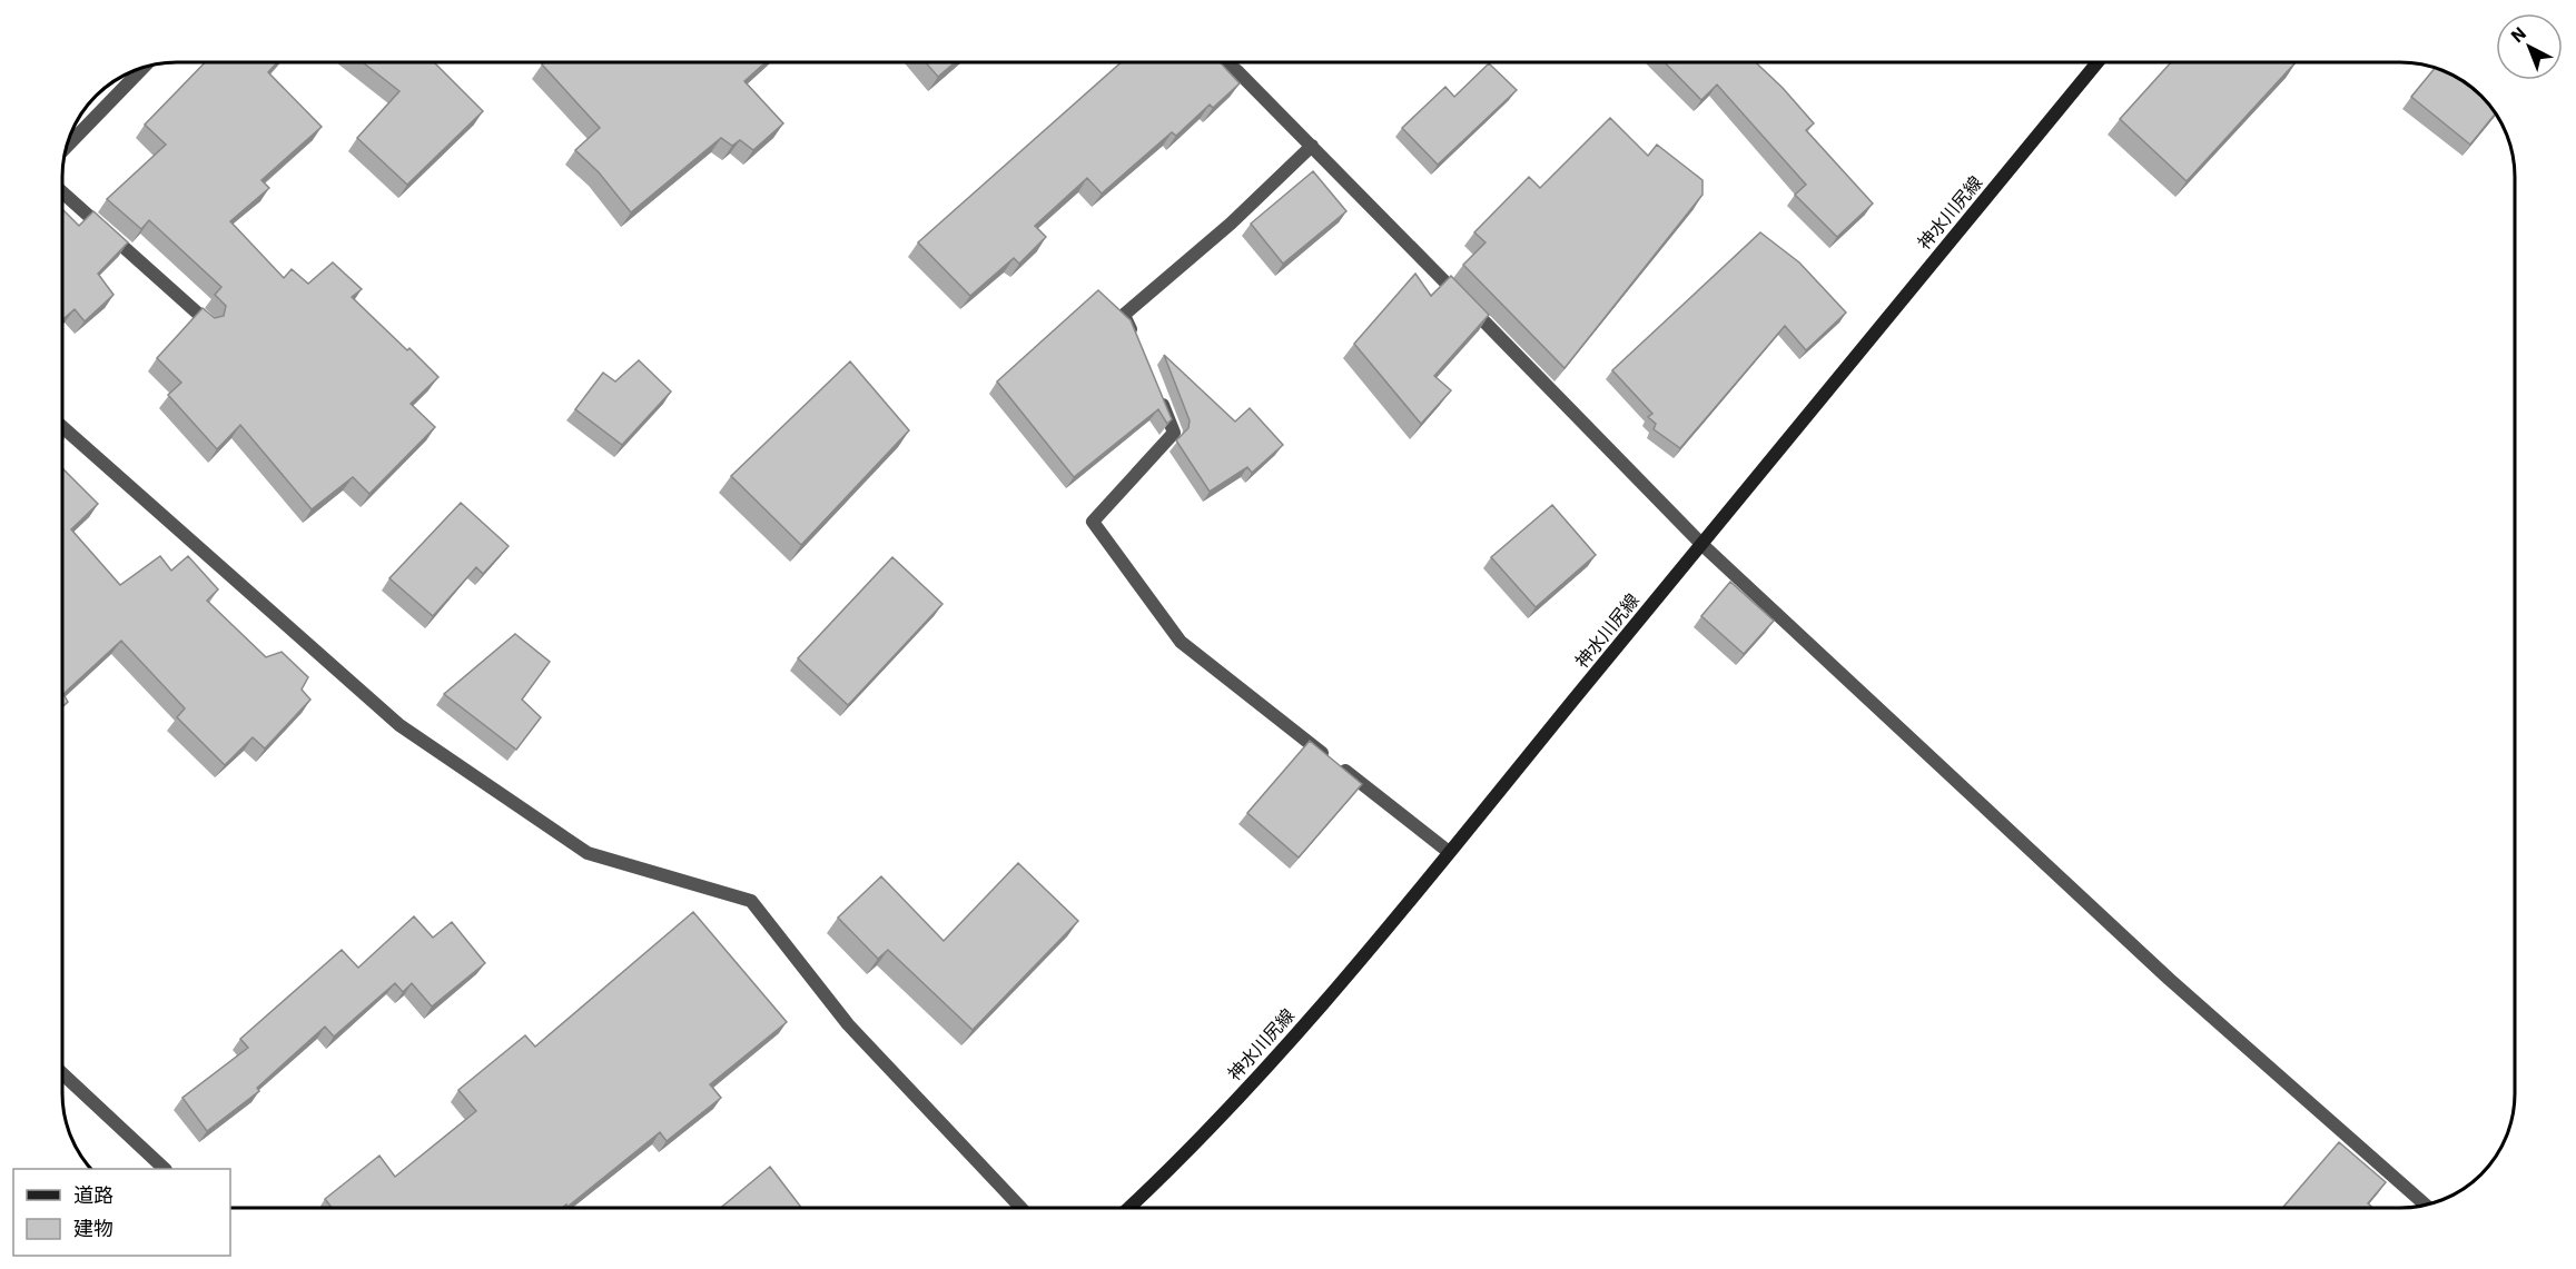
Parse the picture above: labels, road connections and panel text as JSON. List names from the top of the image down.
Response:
{
  "streets": {
    "main road": ["神水川尻線"]
  },
  "legend": ["道路", "建物"],
  "north": "top left"
}
